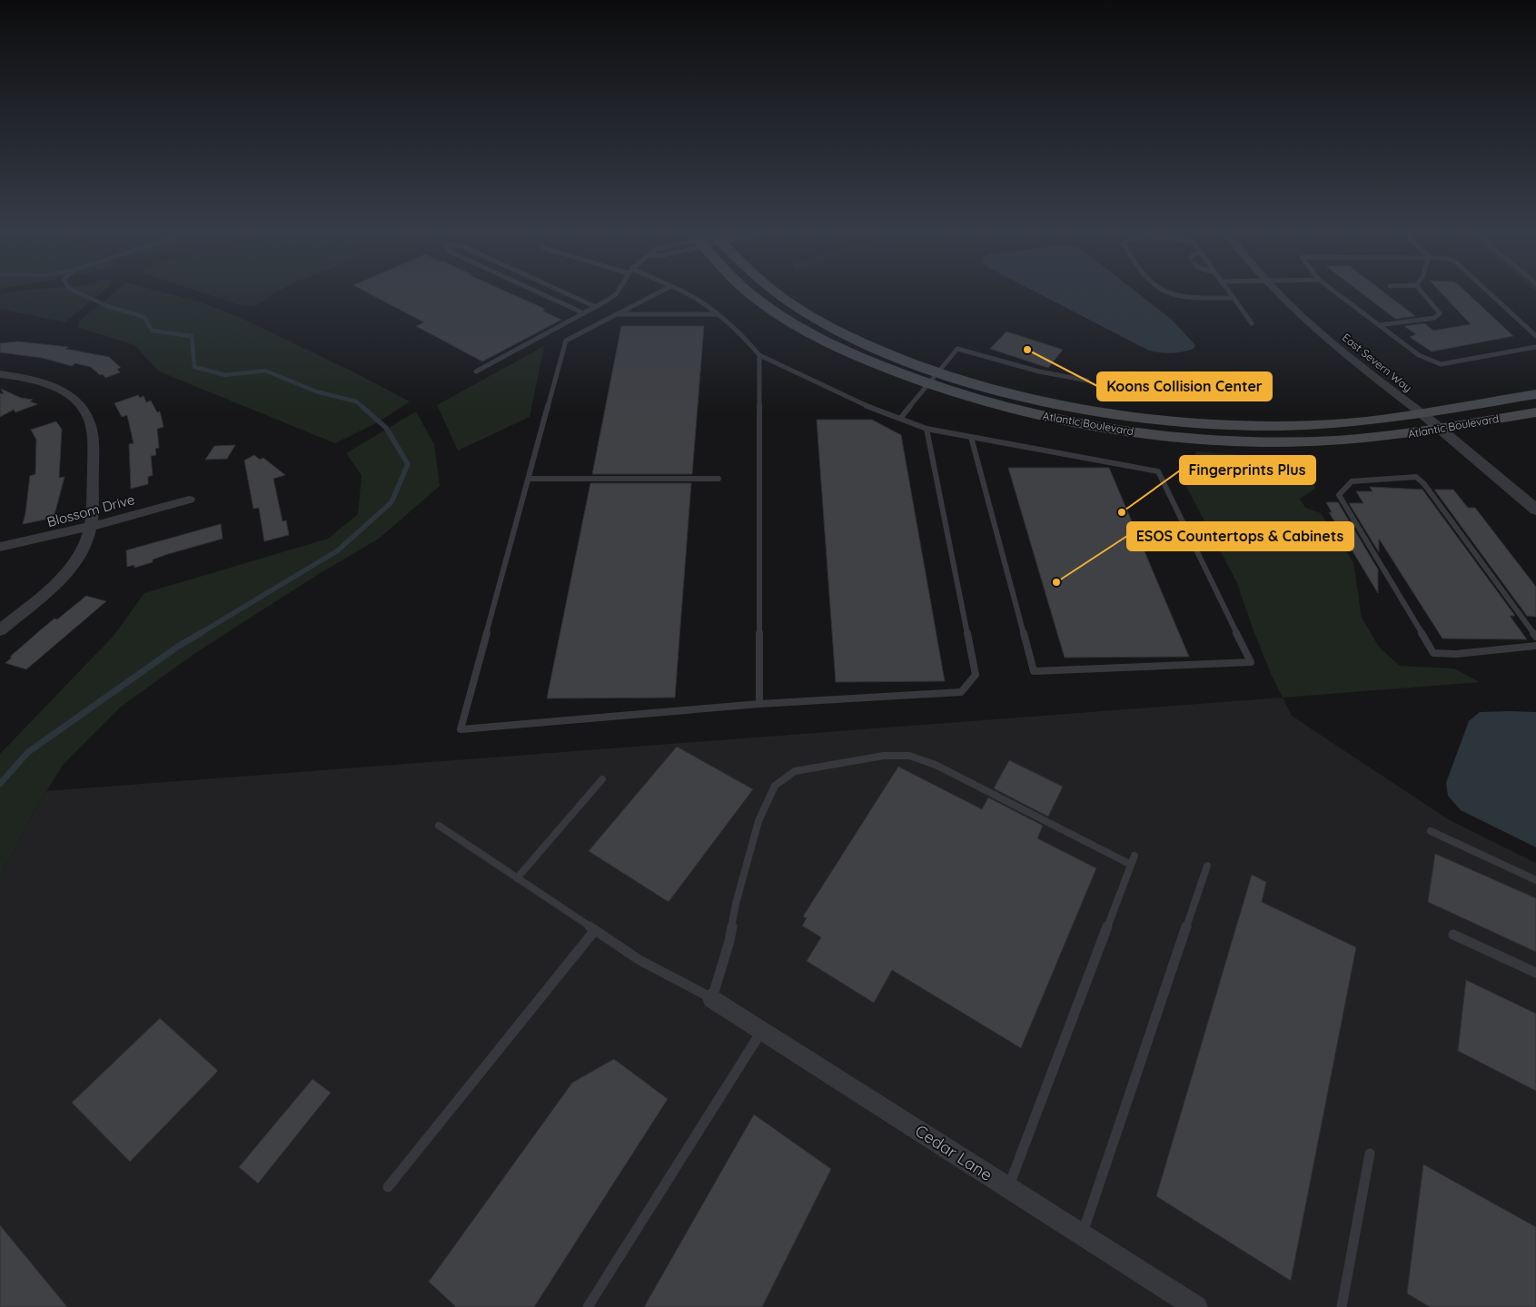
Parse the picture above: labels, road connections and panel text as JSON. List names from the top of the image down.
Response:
{
  "streets": {
    "main road": ["Atlantic Boulevard"],
    "street": ["East Severn Way", "Blossom Drive", "Cedar Lane"]
  },
  "crossings": [
    ["East Severn Way", "Atlantic Boulevard"]
  ],
  "places": ["Koons Collision Center", "Fingerprints Plus", "ESOS Countertops & Cabinets"]
}
